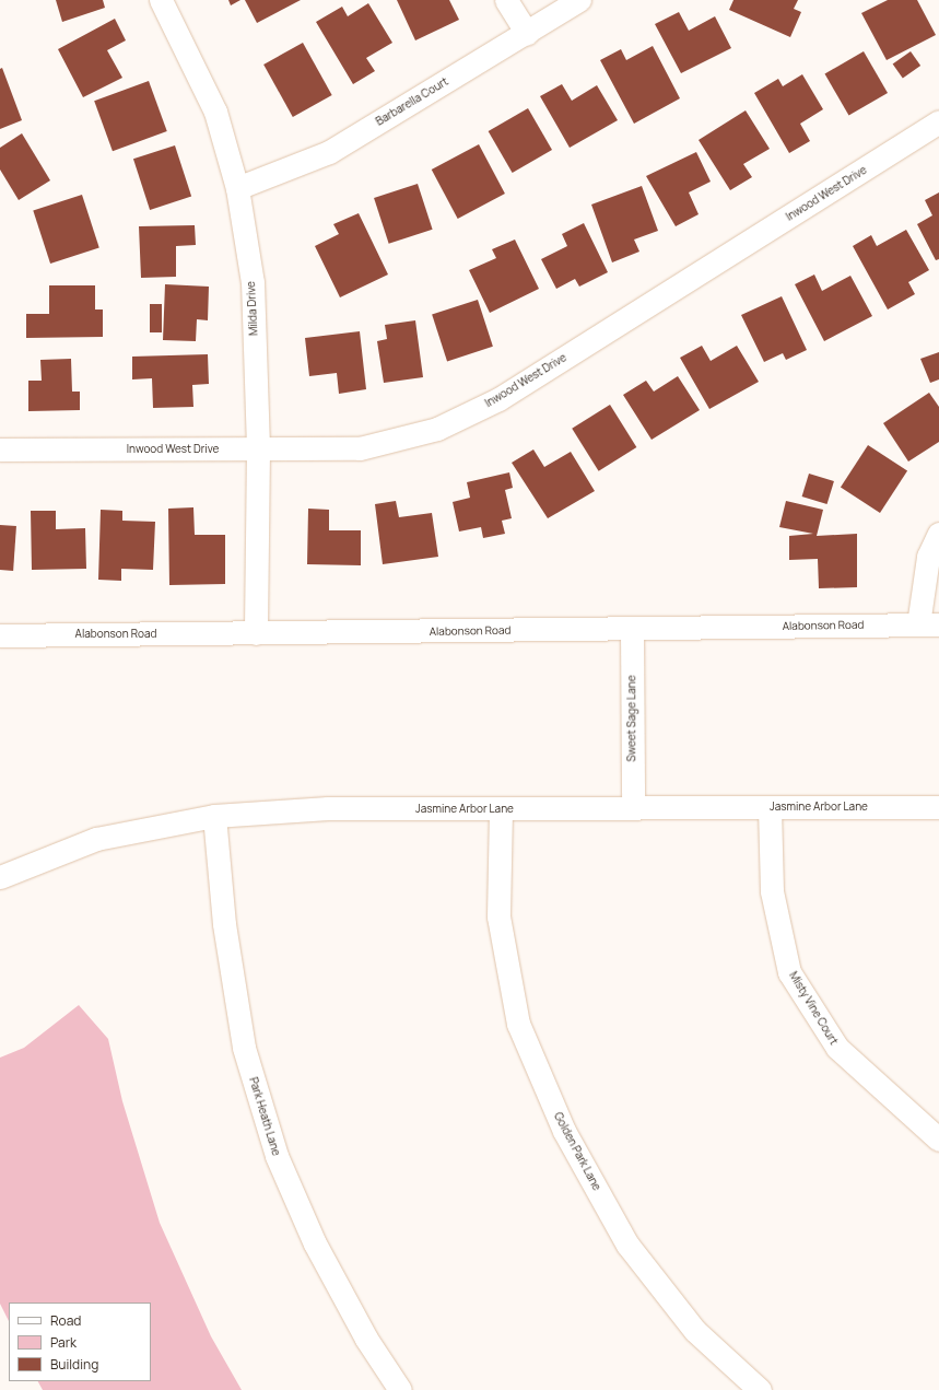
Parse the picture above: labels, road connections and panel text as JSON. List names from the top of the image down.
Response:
{
  "streets": {
    "street": [
      "Barbarella Court",
      "Inwood West Drive",
      "Milda Drive",
      "Alabonson Road",
      "Sweet Sage Lane",
      "Jasmine Arbor Lane",
      "Misty Vine Court",
      "Park Heath Lane",
      "Golden Park Lane"
    ]
  },
  "crossings": [
    ["Barbarella Court", "Milda Drive"],
    ["Inwood West Drive", "Milda Drive"],
    ["Milda Drive", "Alabonson Road"],
    ["Alabonson Road", "Sweet Sage Lane"],
    ["Sweet Sage Lane", "Jasmine Arbor Lane"],
    ["Jasmine Arbor Lane", "Misty Vine Court"],
    ["Jasmine Arbor Lane", "Park Heath Lane"],
    ["Jasmine Arbor Lane", "Golden Park Lane"]
  ],
  "legend": ["Road", "Park", "Building"]
}
